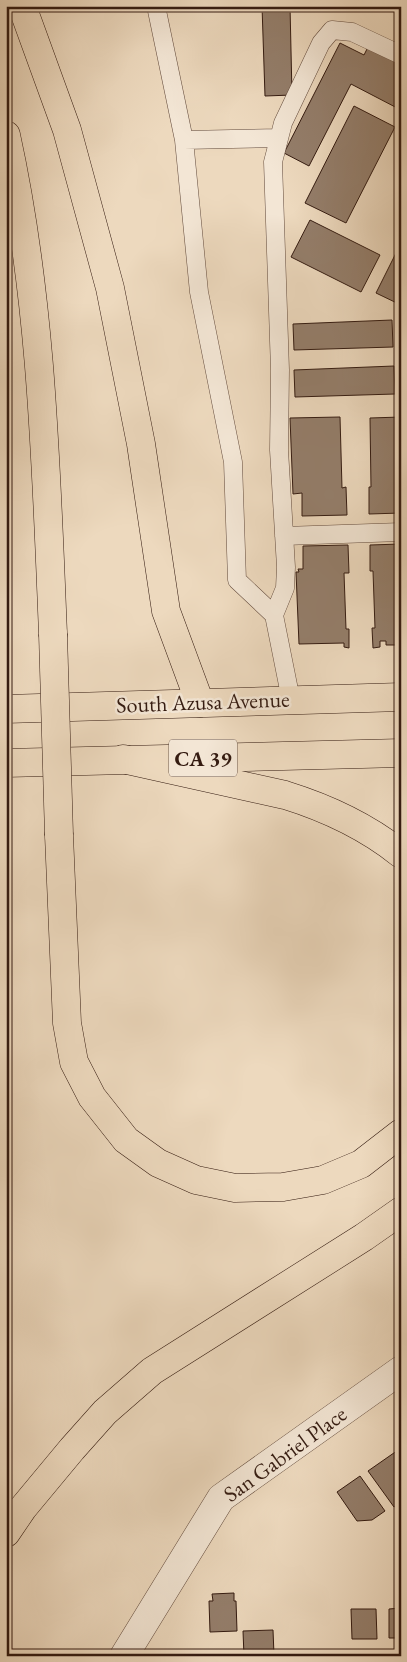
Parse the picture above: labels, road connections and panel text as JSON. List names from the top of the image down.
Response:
{
  "streets": {
    "main road": ["South Azusa Avenue", "CA 39"],
    "street": ["San Gabriel Place"]
  }
}
